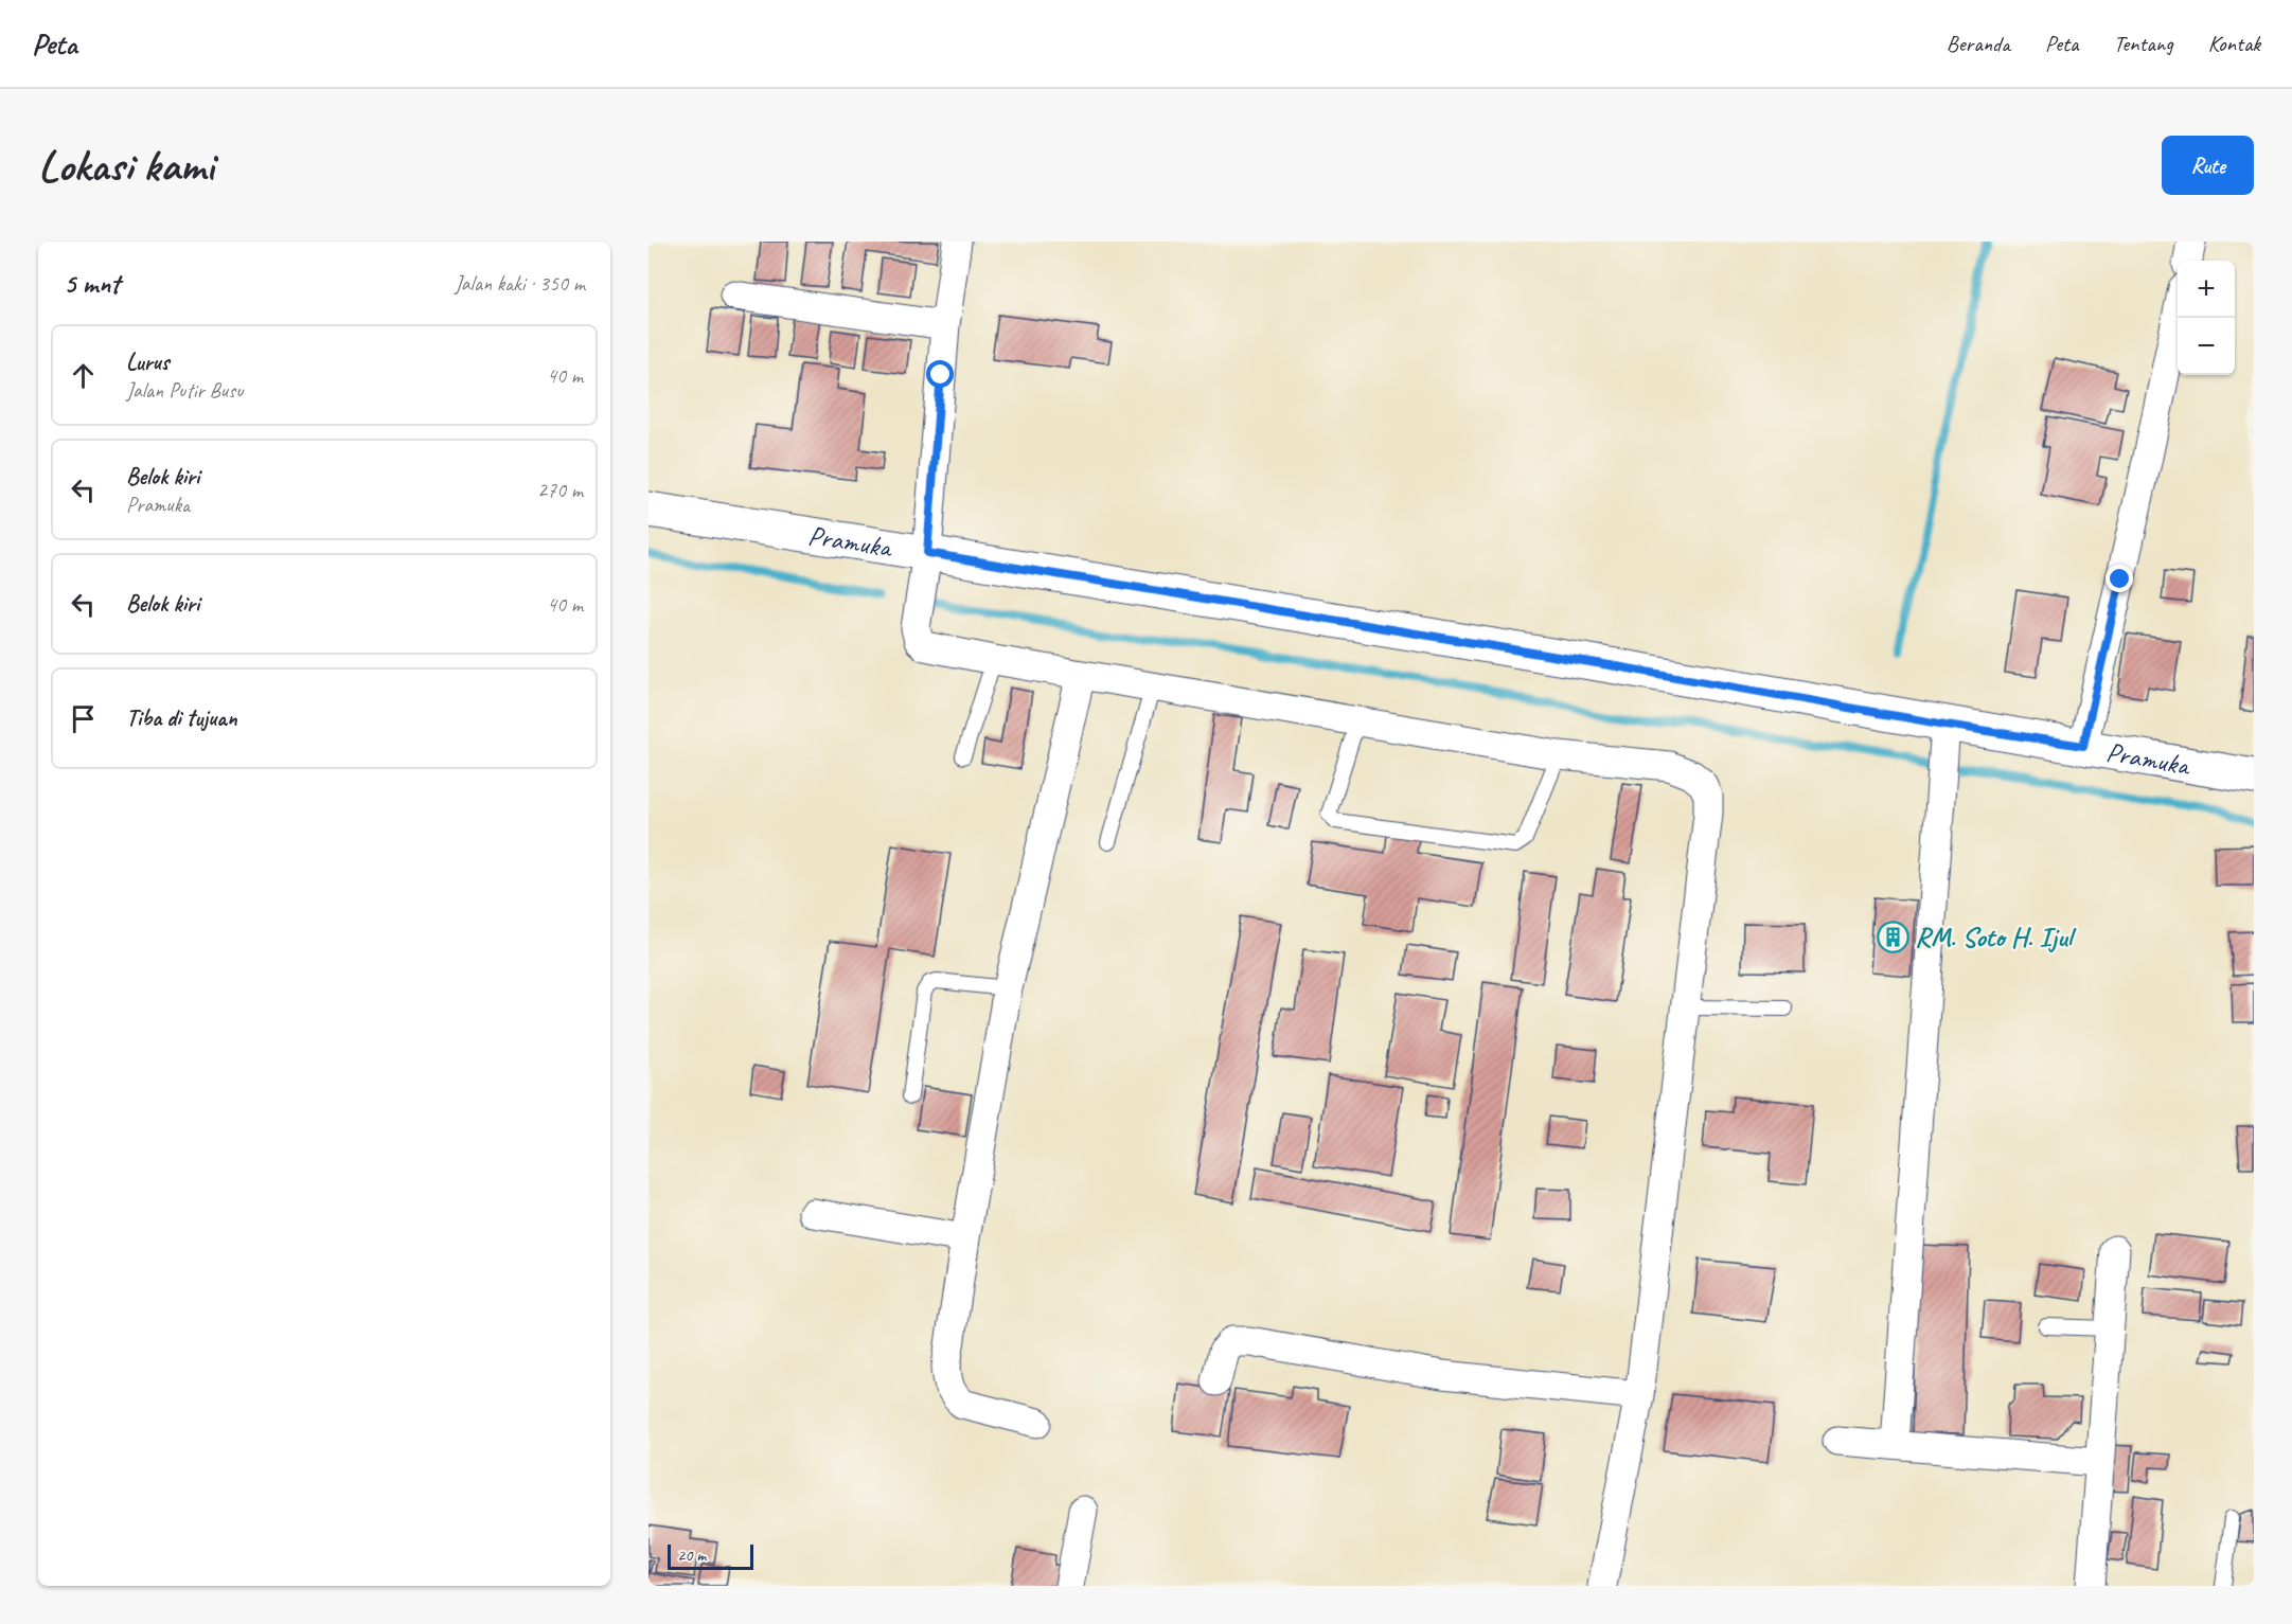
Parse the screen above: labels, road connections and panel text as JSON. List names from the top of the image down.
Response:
{
  "streets": {
    "street": ["Pramuka"]
  },
  "places": {
    "building": ["RM. Soto H. Ijul"]
  },
  "scale_bar": "20 m",
  "page": {
    "header": "Peta",
    "nav": [
      "Beranda",
      "Peta",
      "Tentang",
      "Kontak"
    ],
    "buttons": "Rute",
    "title": "Lokasi kami",
    "heading": ["5 mnt", "Jalan kaki · 350 m"],
    "map_buttons": ["+", "−"],
    "list": [
      ["Lurus", "Jalan Putir Busu", "40 m"],
      ["Belok kiri", "Pramuka", "270 m"],
      ["Belok kiri", "40 m"],
      "Tiba di tujuan"
    ],
    "scale": "20 m"
  }
}
